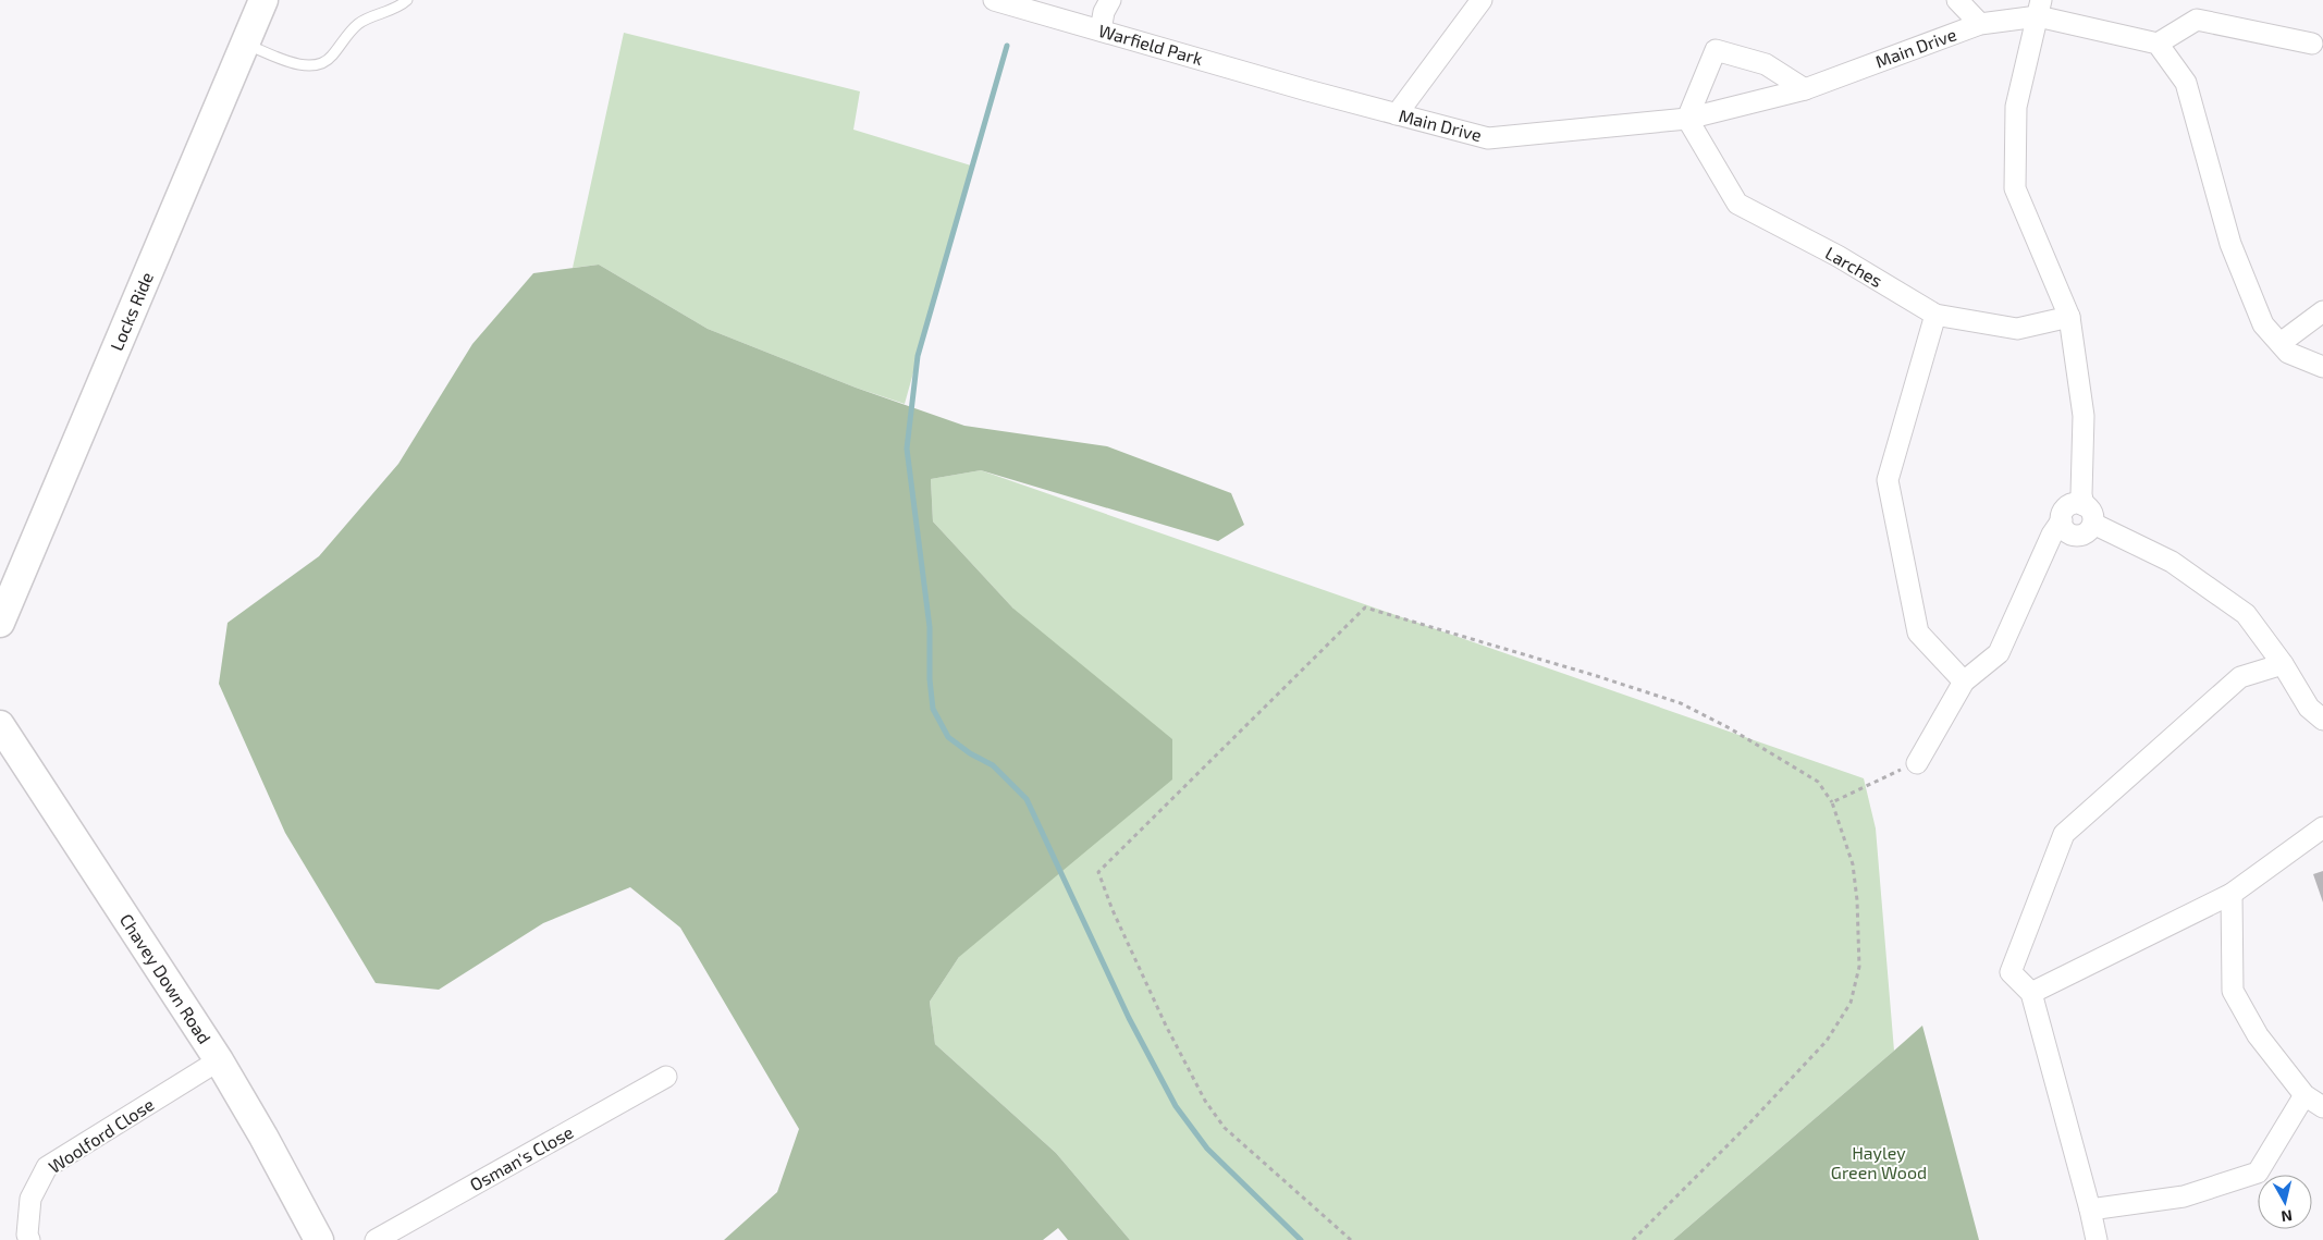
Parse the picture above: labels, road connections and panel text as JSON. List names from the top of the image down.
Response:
{
  "streets": {
    "main road": ["Locks Ride", "Chavey Down Road"],
    "street": [
      "Warfield Park",
      "Main Drive",
      "Larches",
      "Woolford Close",
      "Osman's Close"
    ]
  },
  "crossings": [
    ["Warfield Park", "Main Drive"],
    ["Main Drive", "Larches"],
    ["Chavey Down Road", "Woolford Close"]
  ],
  "parks": ["Hayley Green Wood"],
  "north": "bottom"
}
